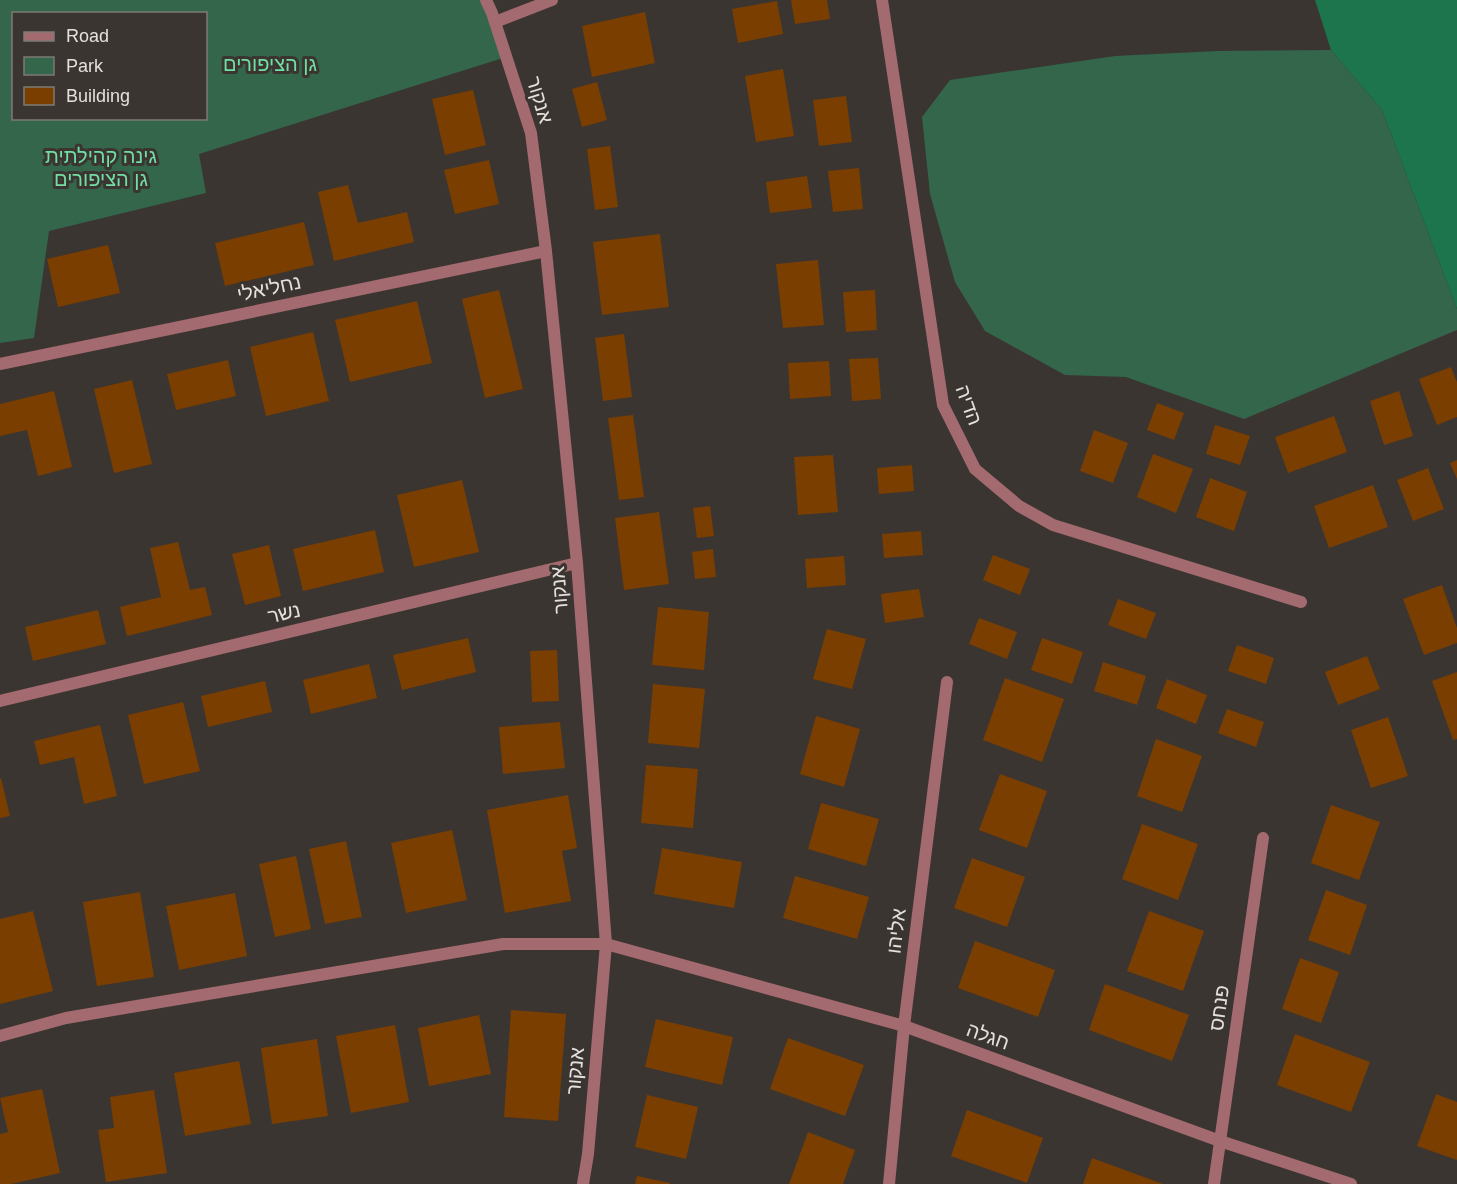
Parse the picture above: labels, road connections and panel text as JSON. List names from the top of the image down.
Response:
{
  "streets": {
    "street": [
      "אנקור",
      "נחליאלי",
      "הדיה",
      "נשר",
      "אליהו",
      "פנחס",
      "חגלה"
    ]
  },
  "crossings": [
    ["אנקור", "נחליאלי"],
    ["אנקור", "נשר"],
    ["אנקור", "חגלה"],
    ["אליהו", "חגלה"],
    ["פנחס", "חגלה"]
  ],
  "parks": ["גן הציפורים", "גינה קהילתית גן הציפורים"],
  "legend": ["Road", "Park", "Building"]
}
